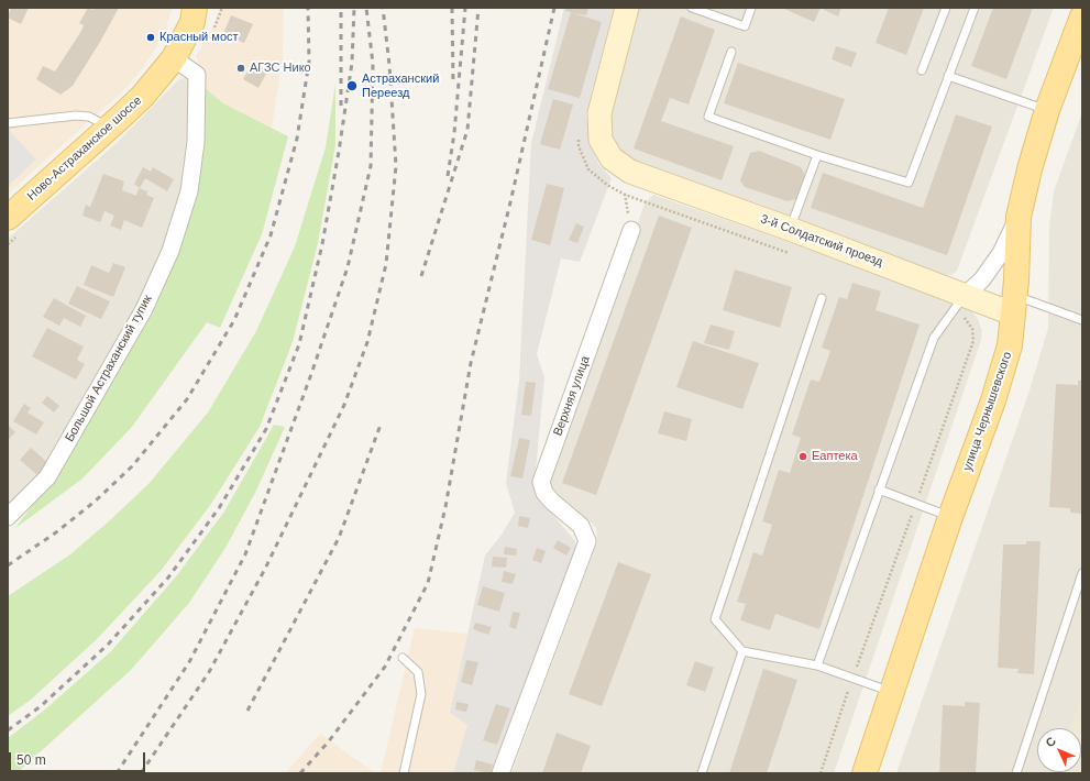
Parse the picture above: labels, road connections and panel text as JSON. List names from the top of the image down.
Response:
{
  "streets": {
    "main road": ["Ново-Астраханское шоссе", "3-й Солдатский проезд", "улица Чернышевского"],
    "street": ["Большой Астраханский тупик", "Верхняя улица"]
  },
  "crossings": [
    ["Ново-Астраханское шоссе", "Большой Астраханский тупик"],
    ["3-й Солдатский проезд", "улица Чернышевского"]
  ],
  "places": [
    "Красный мост",
    "АГЗС Нико",
    "Астраханский Переезд",
    "Еаптека"
  ],
  "scale_bar": "50 m",
  "north": "top left"
}
